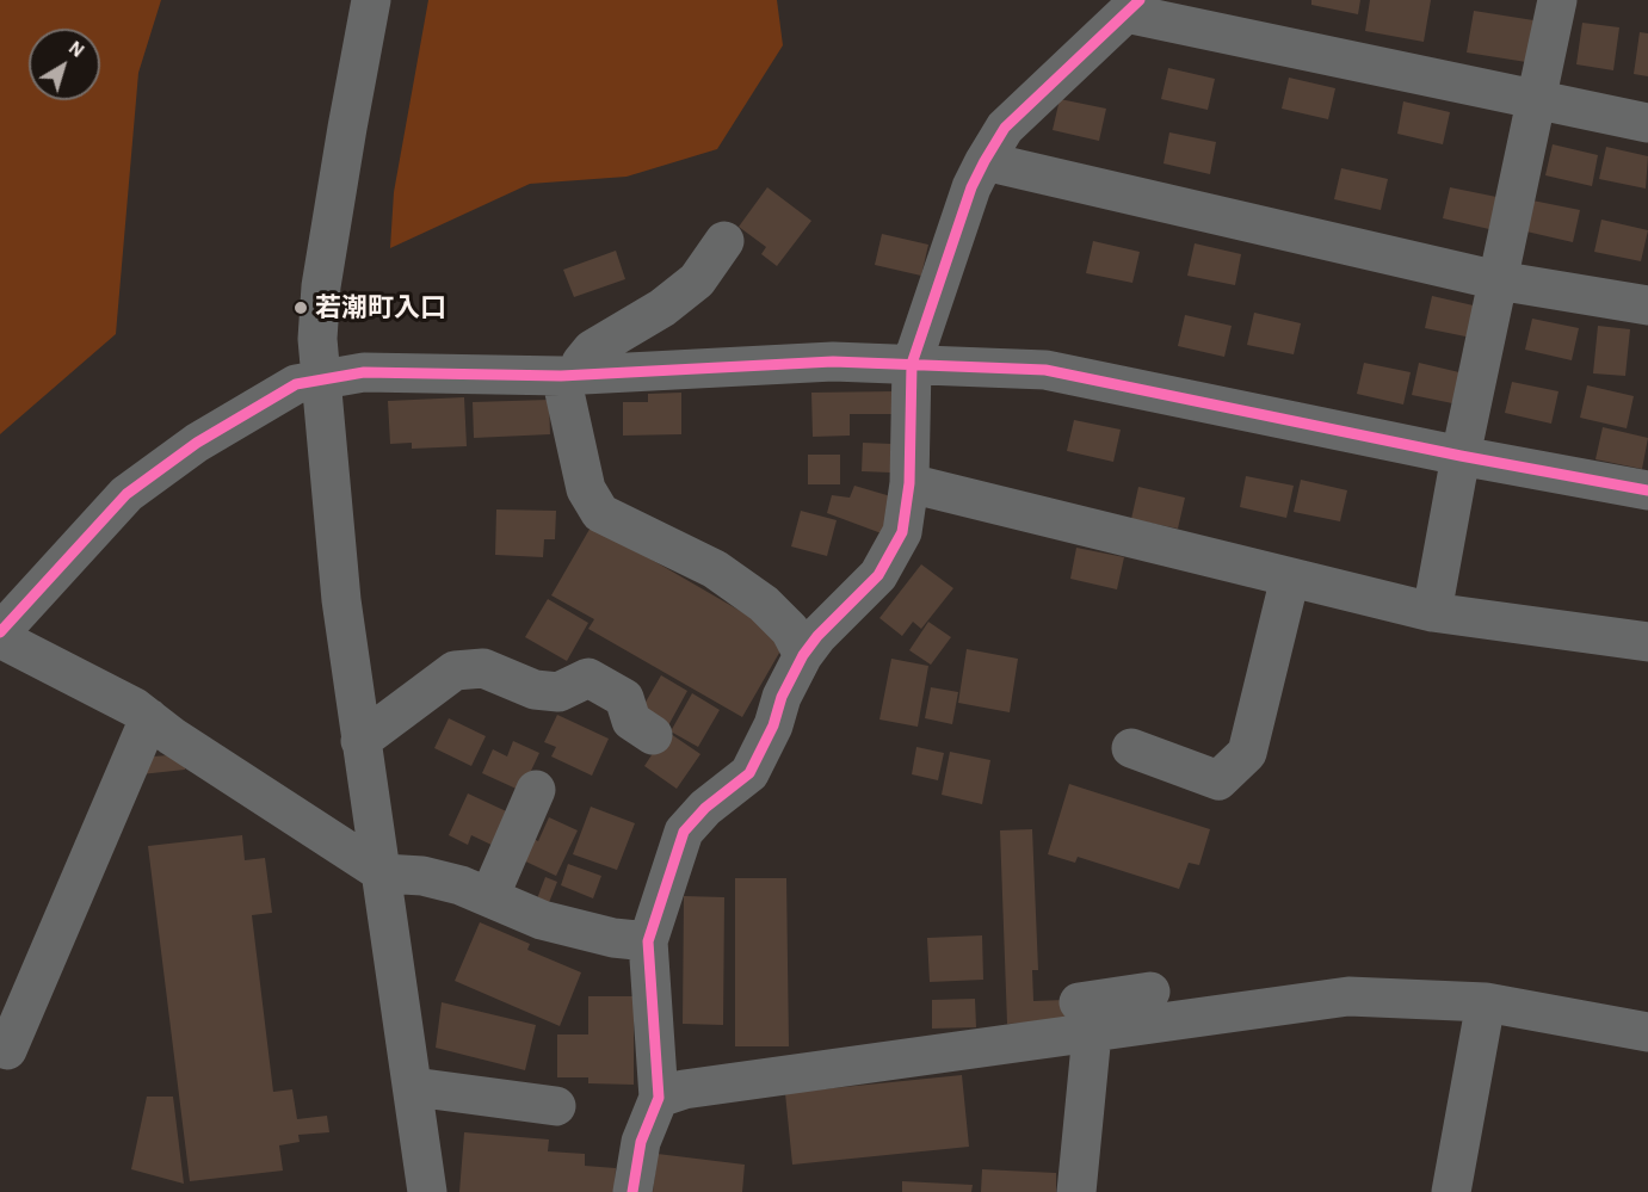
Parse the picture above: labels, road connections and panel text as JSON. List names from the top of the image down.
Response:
{
  "places": ["若潮町入口"],
  "north": "top right"
}
